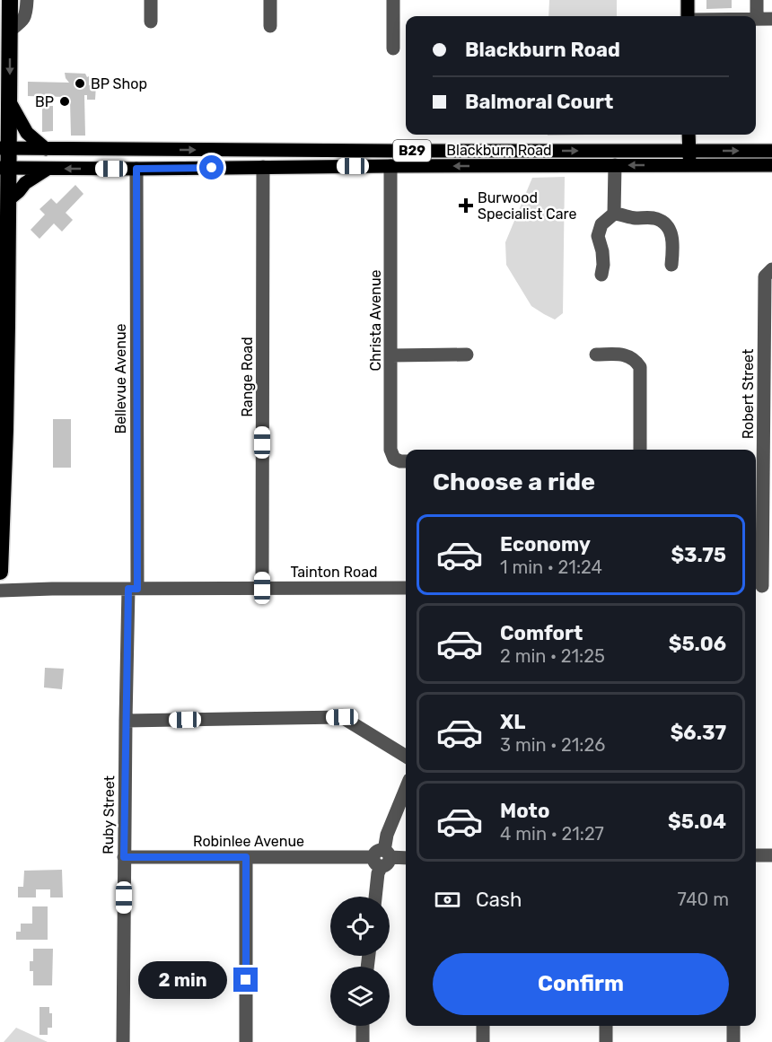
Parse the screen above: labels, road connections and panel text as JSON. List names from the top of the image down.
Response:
{
  "streets": {
    "main road": ["Blackburn Road", "B29"],
    "street": [
      "Christa Avenue",
      "Range Road",
      "Bellevue Avenue",
      "Robert Street",
      "Tainton Road",
      "Ruby Street",
      "Robinlee Avenue"
    ]
  },
  "crossings": [
    ["Blackburn Road", "Christa Avenue"],
    ["Blackburn Road", "Range Road"],
    ["Blackburn Road", "Bellevue Avenue"],
    ["Range Road", "Tainton Road"],
    ["Bellevue Avenue", "Tainton Road"],
    ["Bellevue Avenue", "Ruby Street"],
    ["Tainton Road", "Ruby Street"],
    ["Ruby Street", "Robinlee Avenue"]
  ],
  "places": {
    "other": ["BP Shop", "BP"],
    "health": ["Burwood Specialist Care"]
  },
  "page": {
    "banner": ["Blackburn Road", "Balmoral Court"],
    "heading": "Choose a ride",
    "list": [
      {
        "name": "Economy",
        "note": "1 min · 21:24",
        "value": "$3.75"
      },
      {
        "name": "Comfort",
        "note": "2 min · 21:25",
        "value": "$5.06"
      },
      {
        "name": "XL",
        "note": "3 min · 21:26",
        "value": "$6.37"
      },
      {
        "name": "Moto",
        "note": "4 min · 21:27",
        "value": "$5.04"
      }
    ],
    "pay": ["Cash", "740 m"],
    "buttons": "Confirm",
    "bubble": "2 min"
  }
}
